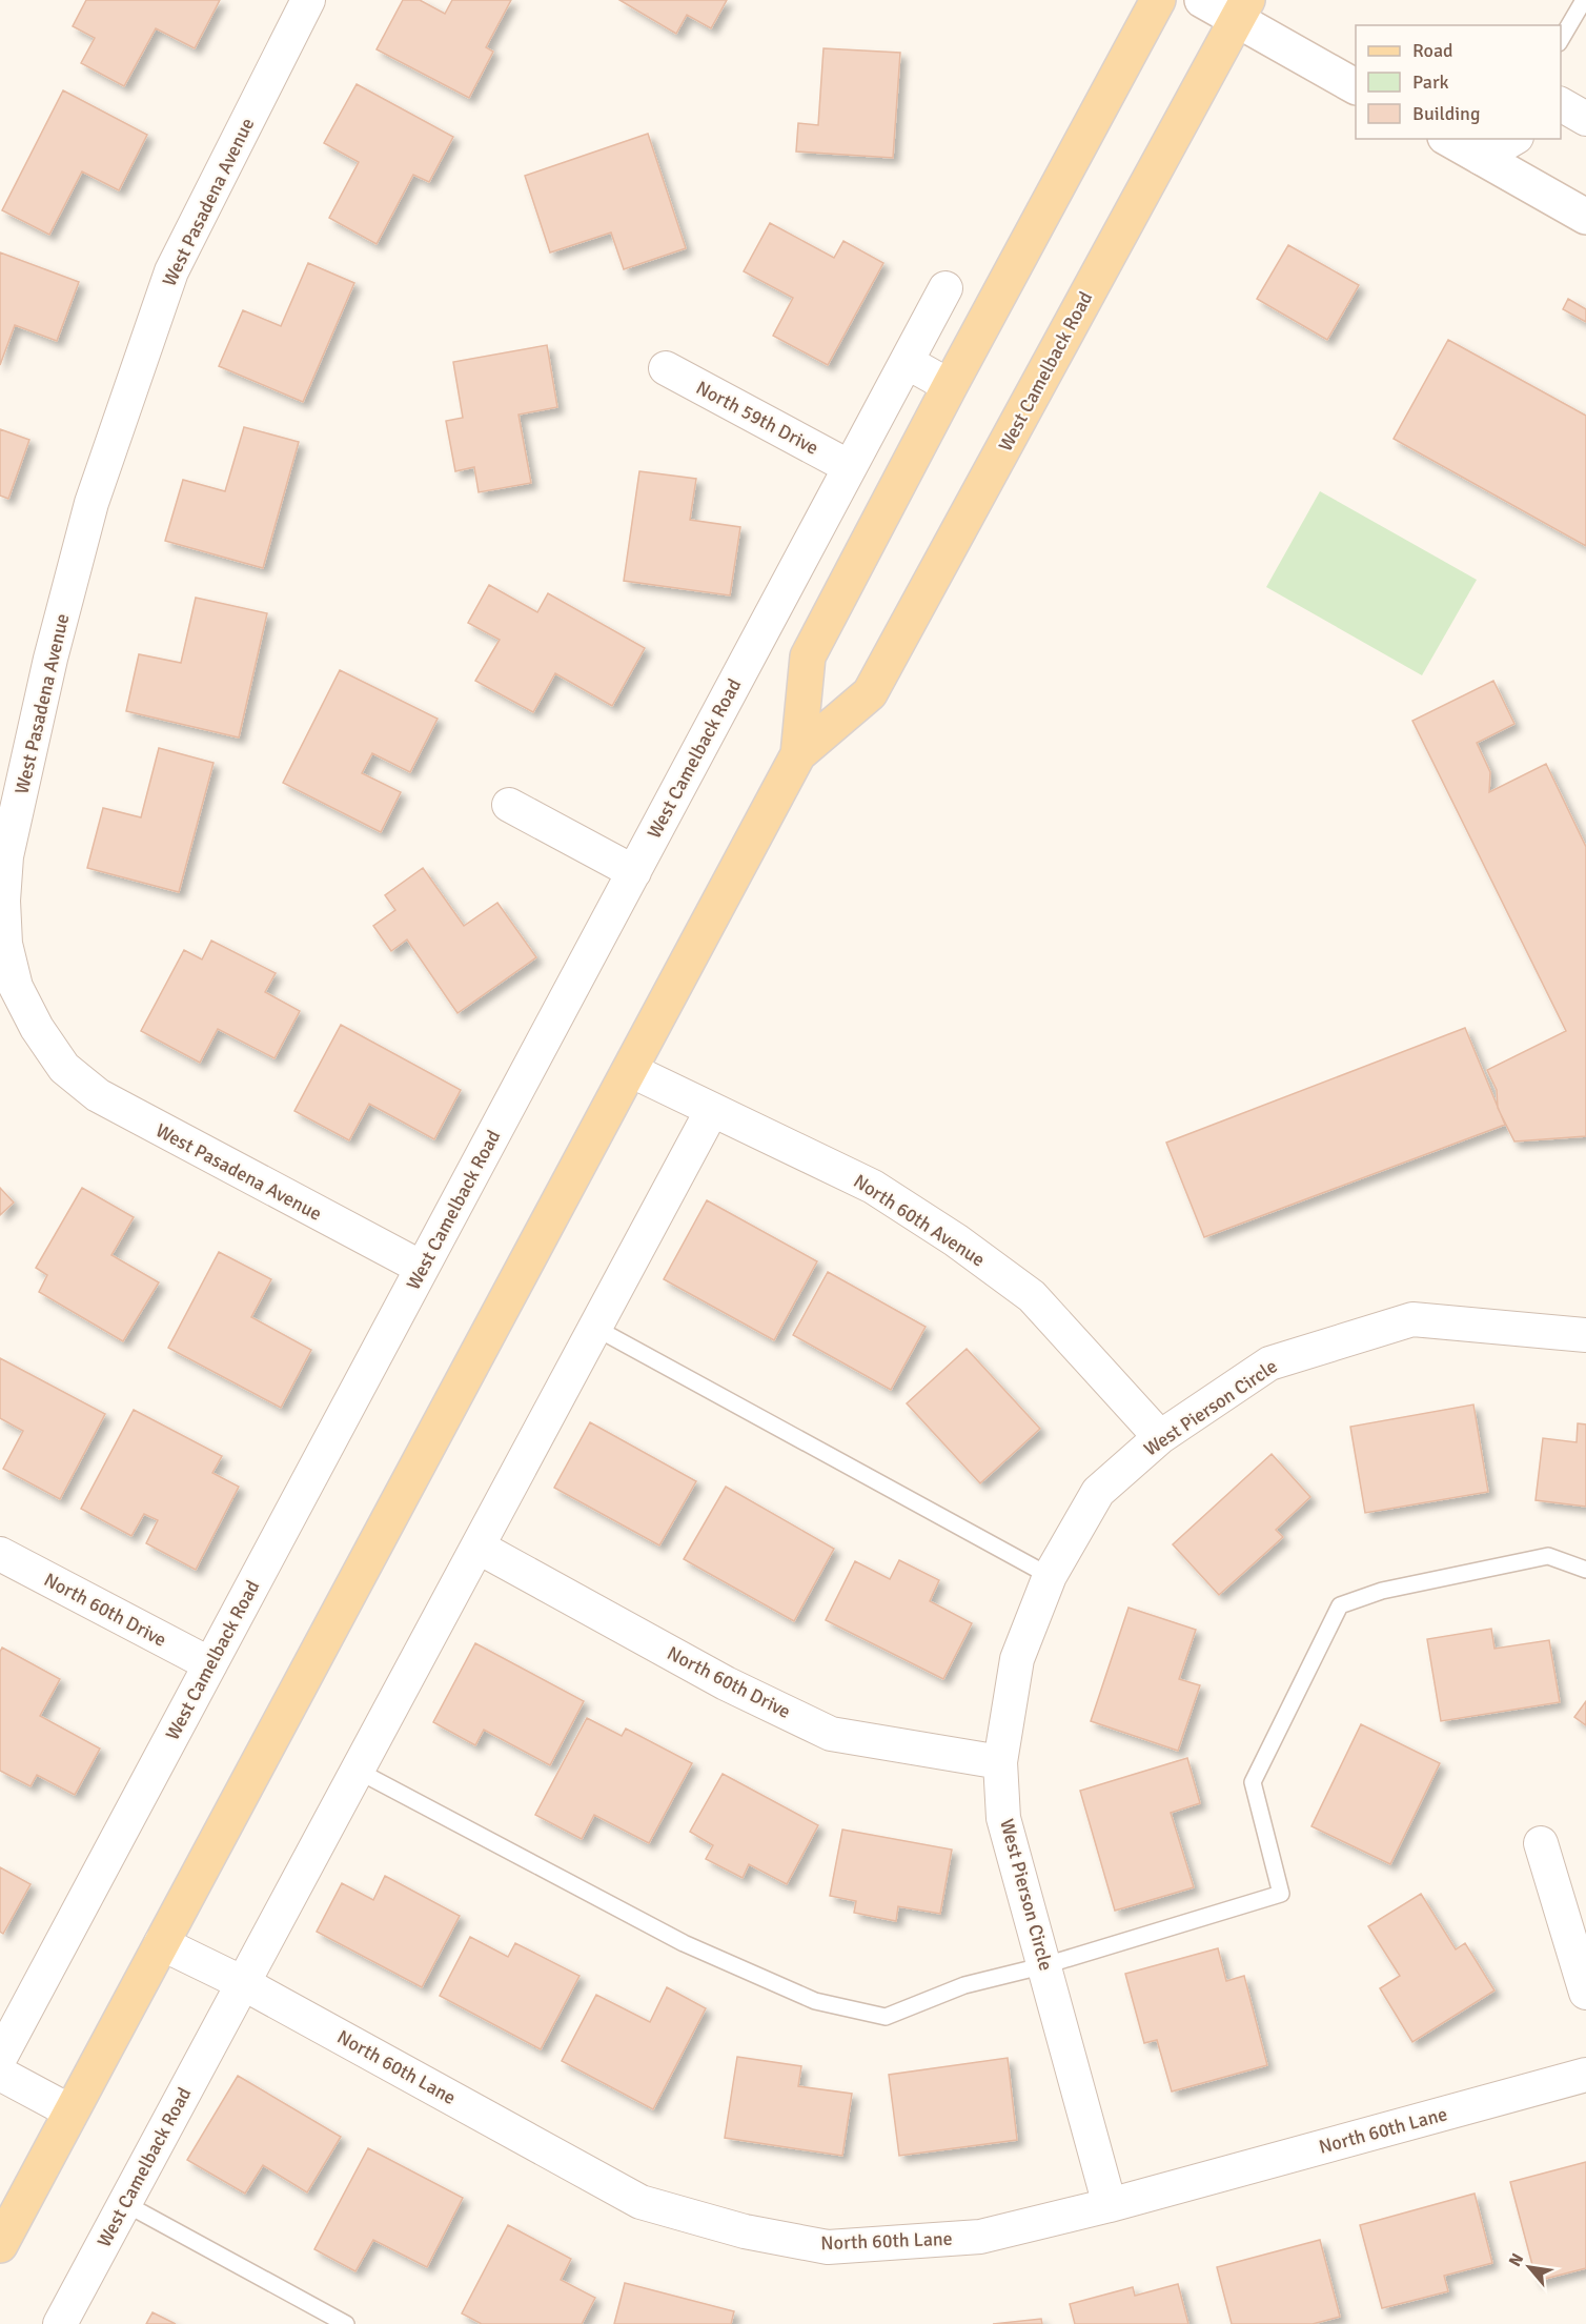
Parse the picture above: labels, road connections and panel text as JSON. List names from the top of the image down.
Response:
{
  "streets": {
    "main road": ["West Camelback Road"],
    "street": [
      "West Pasadena Avenue",
      "North 59th Drive",
      "North 60th Avenue",
      "West Pierson Circle",
      "North 60th Drive",
      "North 60th Lane"
    ]
  },
  "crossings": [
    ["West Pasadena Avenue", "West Camelback Road"],
    ["West Camelback Road", "North 59th Drive"],
    ["West Camelback Road", "North 60th Avenue"],
    ["West Camelback Road", "North 60th Drive"],
    ["West Camelback Road", "North 60th Lane"],
    ["North 60th Avenue", "West Pierson Circle"],
    ["West Pierson Circle", "North 60th Drive"],
    ["West Pierson Circle", "North 60th Lane"]
  ],
  "legend": ["Road", "Park", "Building"],
  "north": "top left"
}
